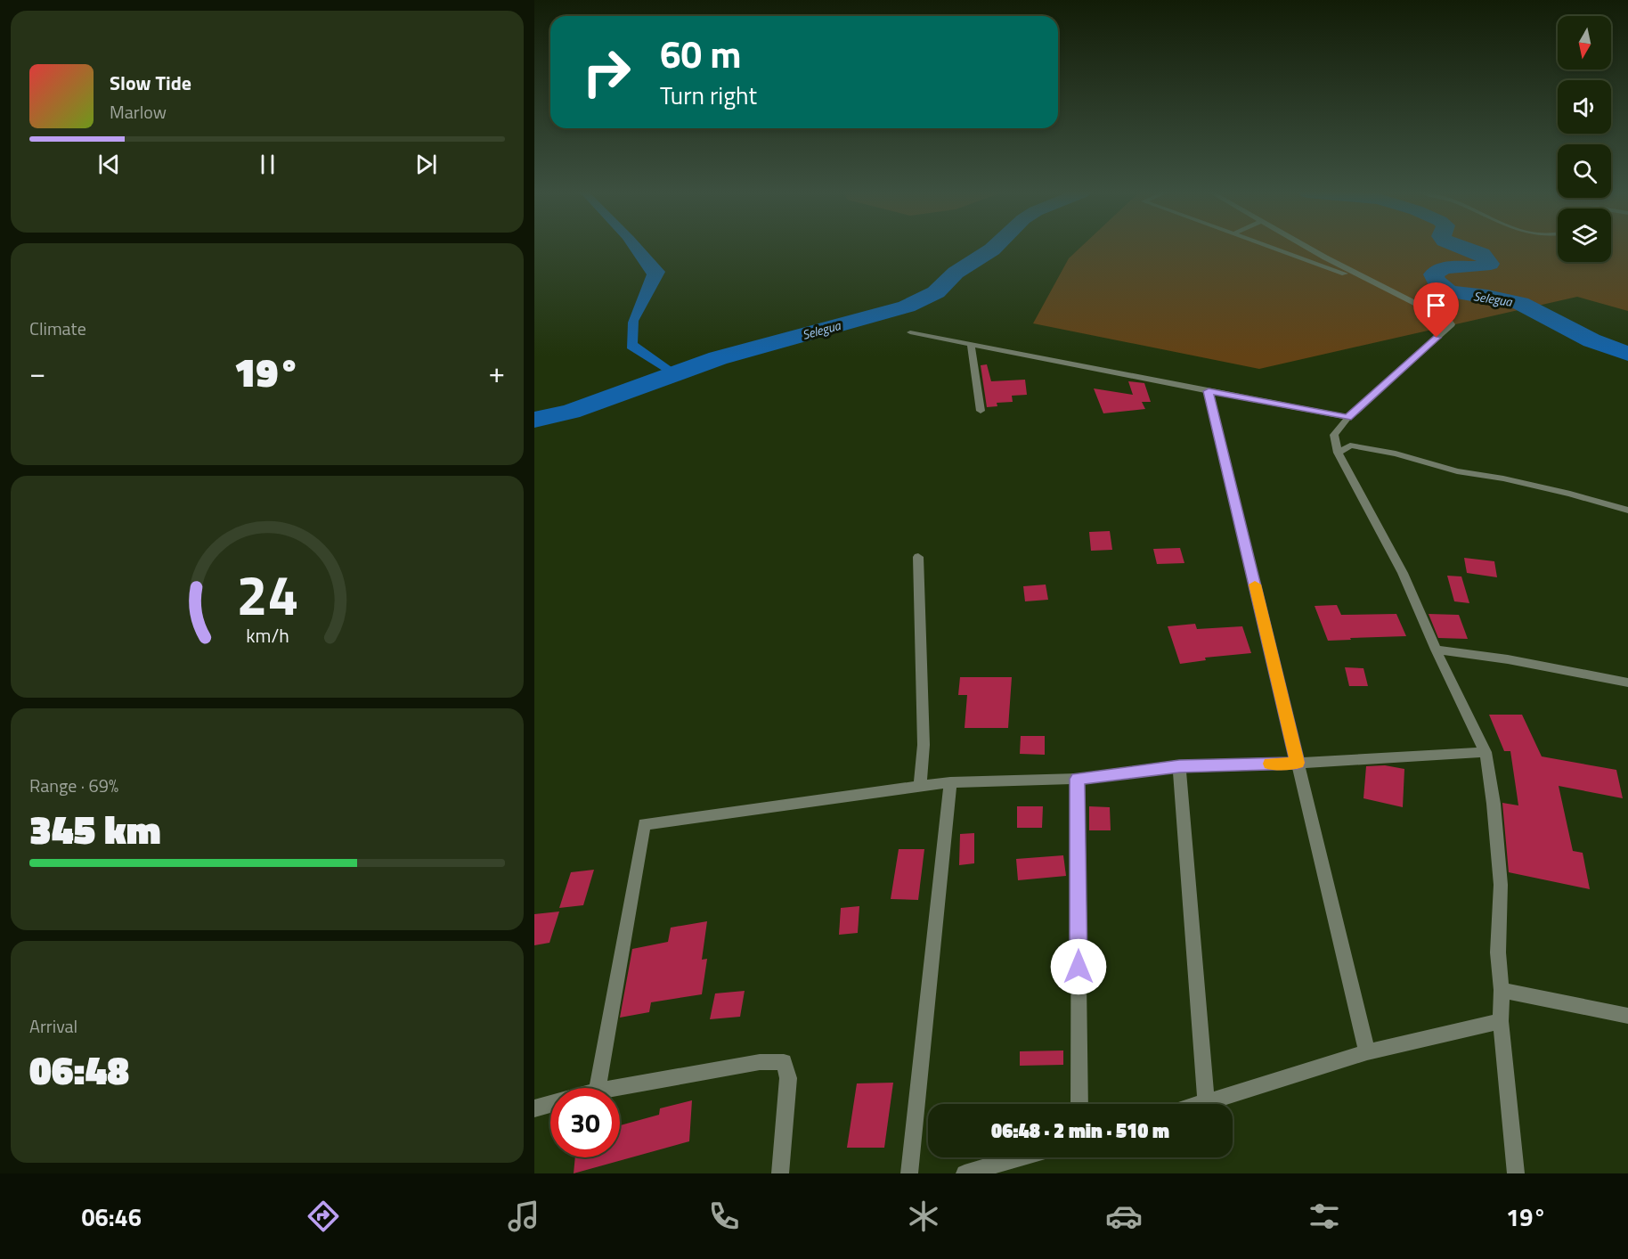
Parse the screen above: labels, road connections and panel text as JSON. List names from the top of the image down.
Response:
{
  "water": ["Selegua"],
  "north": "bottom",
  "page": {
    "turn": ["60 m", "Turn right"],
    "song": ["Slow Tide", "Marlow"],
    "tile": [
      "Climate",
      ["Range · 69%", "345 km"],
      ["Arrival", "06:48"]
    ],
    "heat": ["−", "19°", "+"],
    "limit": "30",
    "trip": "06:48 · 2 min · 510 m",
    "tabs": ["06:46", "19°"],
    "gauge": ["24", "km/h"]
  }
}
